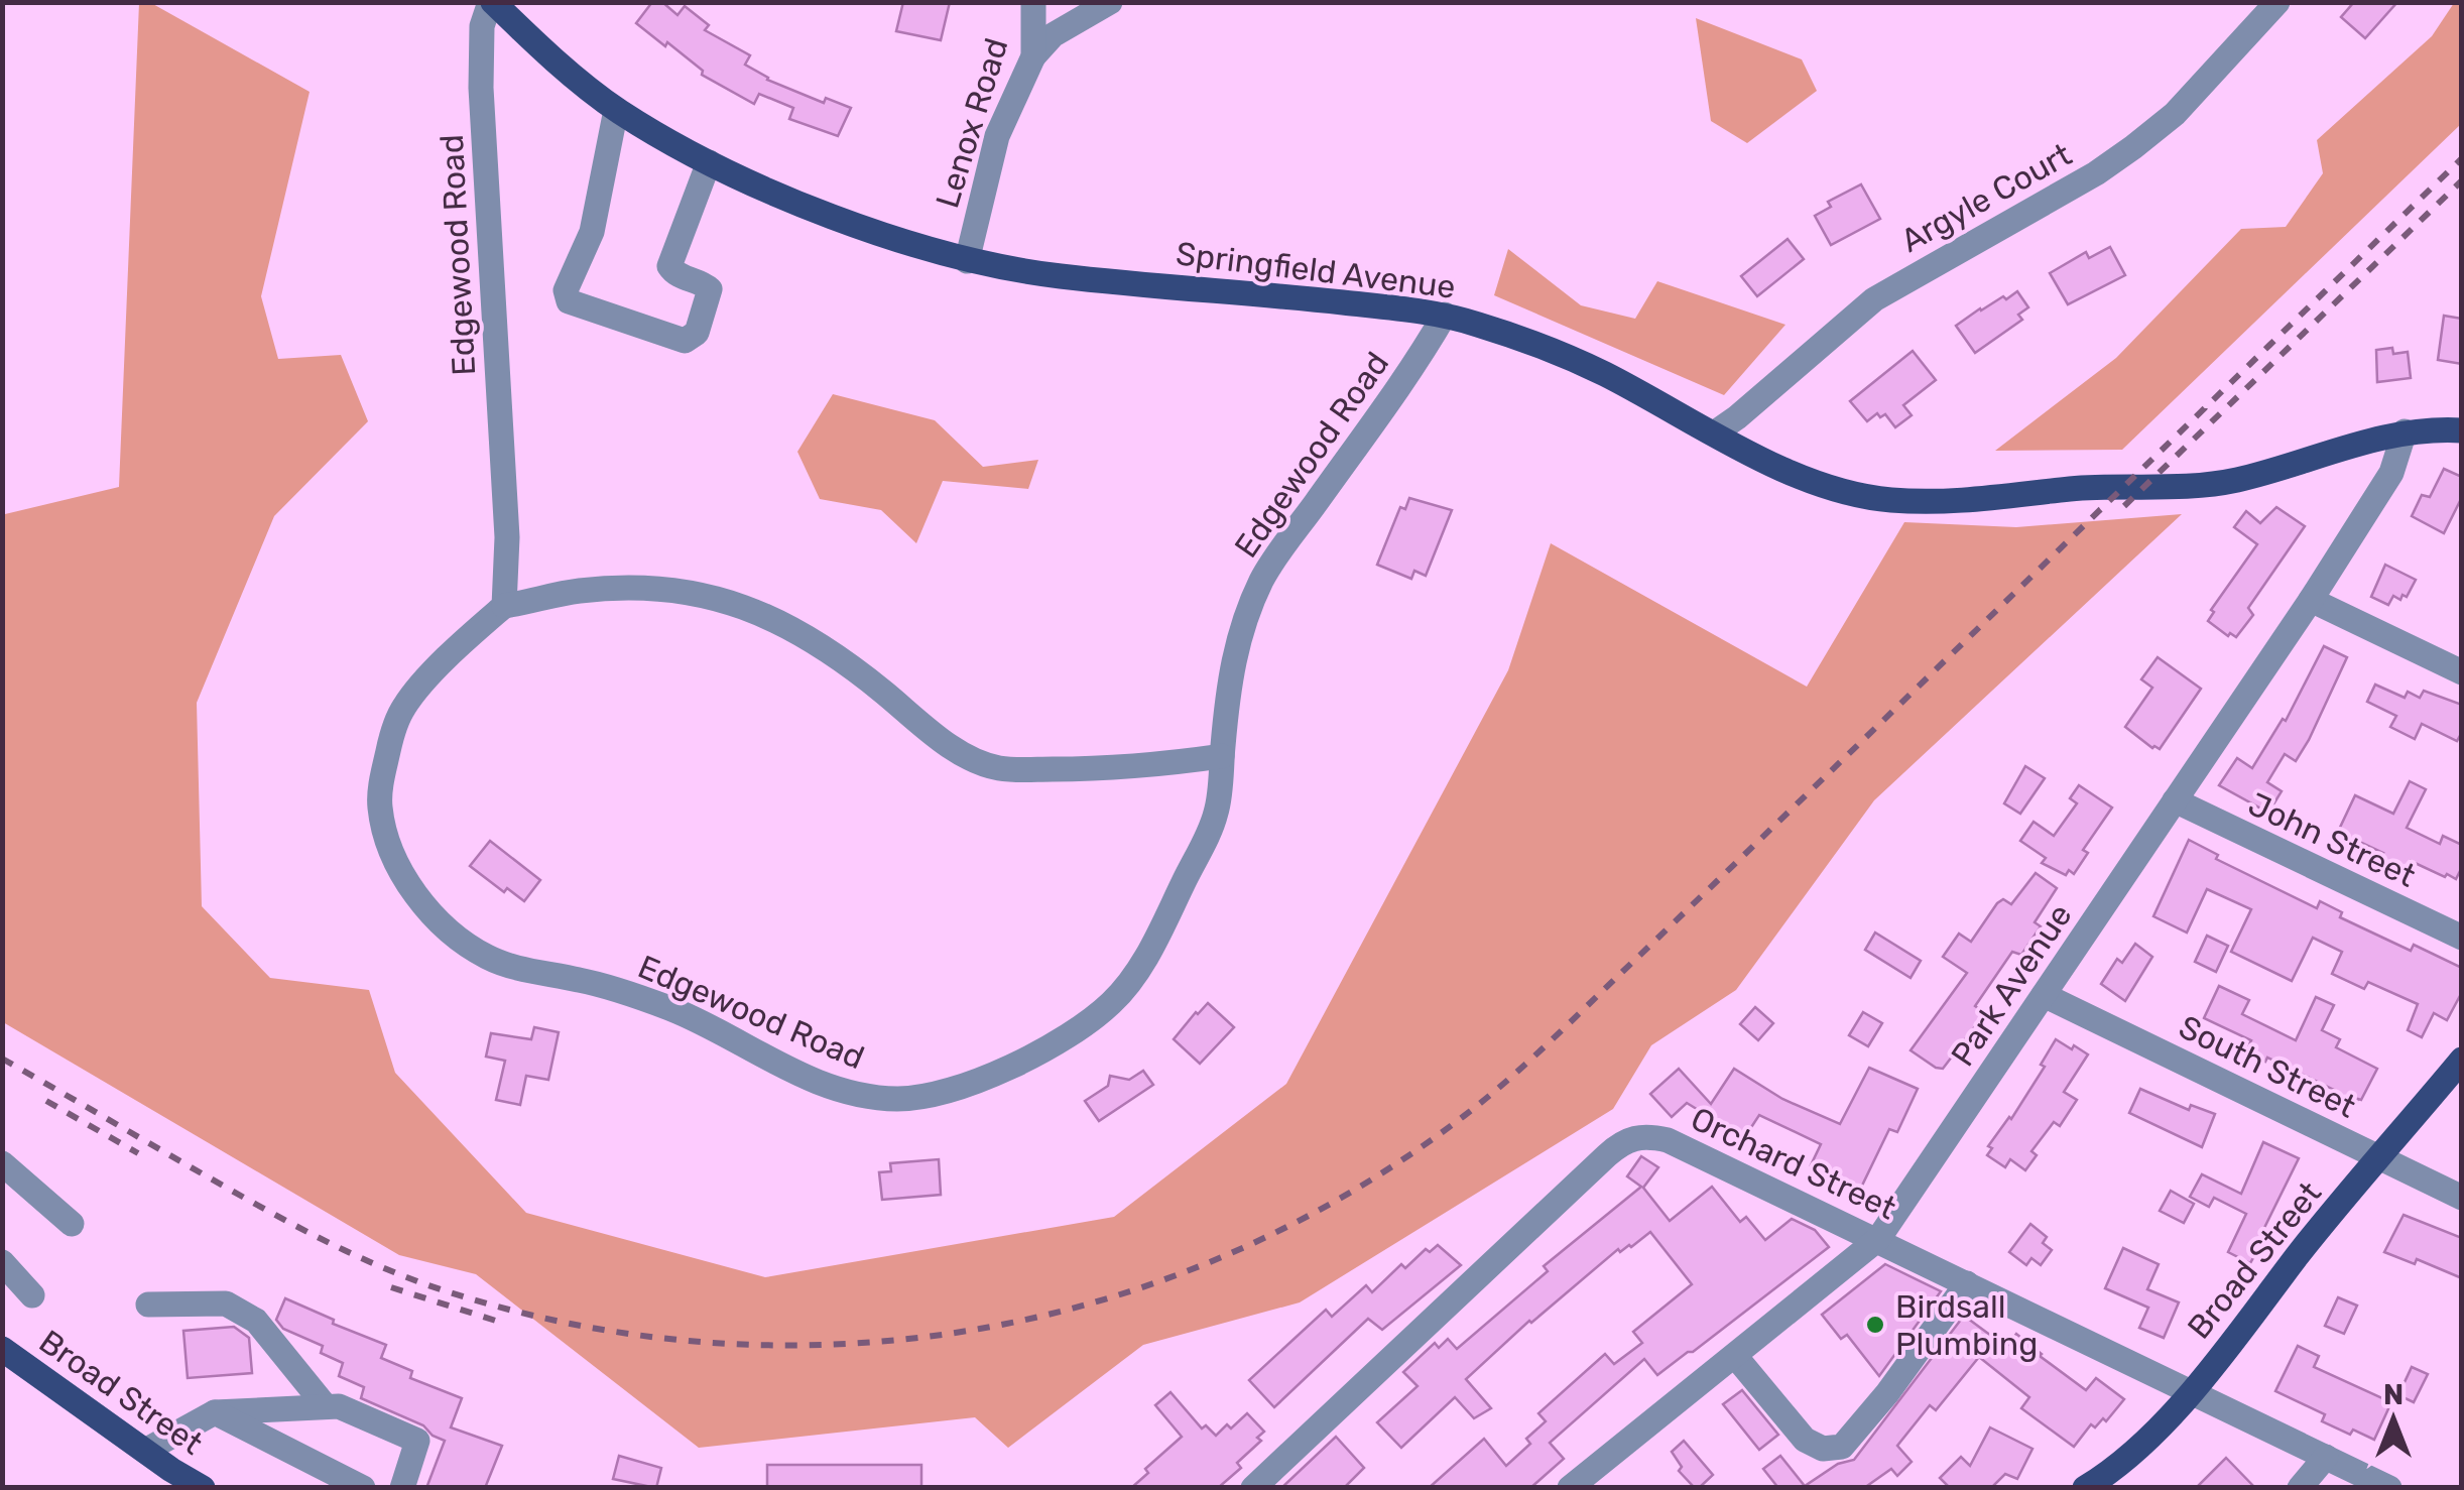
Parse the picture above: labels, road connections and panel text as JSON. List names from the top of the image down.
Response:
{
  "streets": {
    "main road": ["Springfield Avenue", "Broad Street"],
    "street": [
      "Lenox Road",
      "Argyle Court",
      "Edgewood Road",
      "John Street",
      "Park Avenue",
      "South Street",
      "Orchard Street"
    ]
  },
  "crossings": [
    ["Lenox Road", "Springfield Avenue"],
    ["Argyle Court", "Springfield Avenue"],
    ["Edgewood Road", "Springfield Avenue"],
    ["Springfield Avenue", "Park Avenue"],
    ["John Street", "Park Avenue"],
    ["Park Avenue", "South Street"],
    ["Park Avenue", "Orchard Street"],
    ["South Street", "Broad Street"],
    ["Orchard Street", "Broad Street"]
  ],
  "places": ["Birdsall Plumbing"],
  "north": "top"
}
